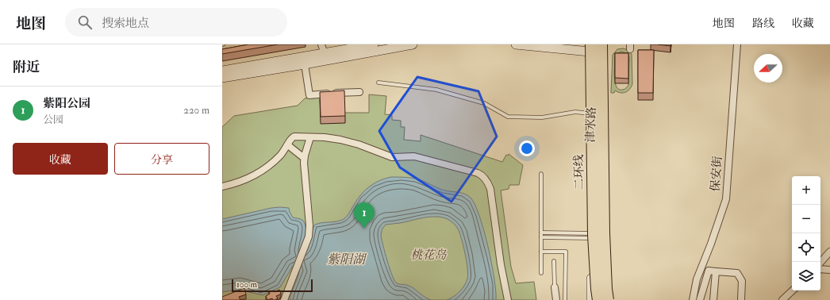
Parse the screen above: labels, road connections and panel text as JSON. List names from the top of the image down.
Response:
{
  "streets": {
    "highway": ["二环线"],
    "main road": ["津水路"],
    "street": ["保安街"]
  },
  "crossings": [
    ["津水路", "二环线"]
  ],
  "water": ["紫阳湖"],
  "parks": ["桃花岛"],
  "scale_bar": "100 m",
  "north": "left",
  "page": {
    "header": "地图",
    "search": "搜索地点",
    "nav": ["地图", "路线", "收藏"],
    "heading": "附近",
    "list": [
      {
        "mark": "1",
        "name": "紫阳公园",
        "note": "公园",
        "value": "220 m"
      }
    ],
    "buttons": ["收藏", "分享"],
    "map_buttons": ["+", "−"],
    "pins": "1",
    "scale": "100 m"
  }
}
